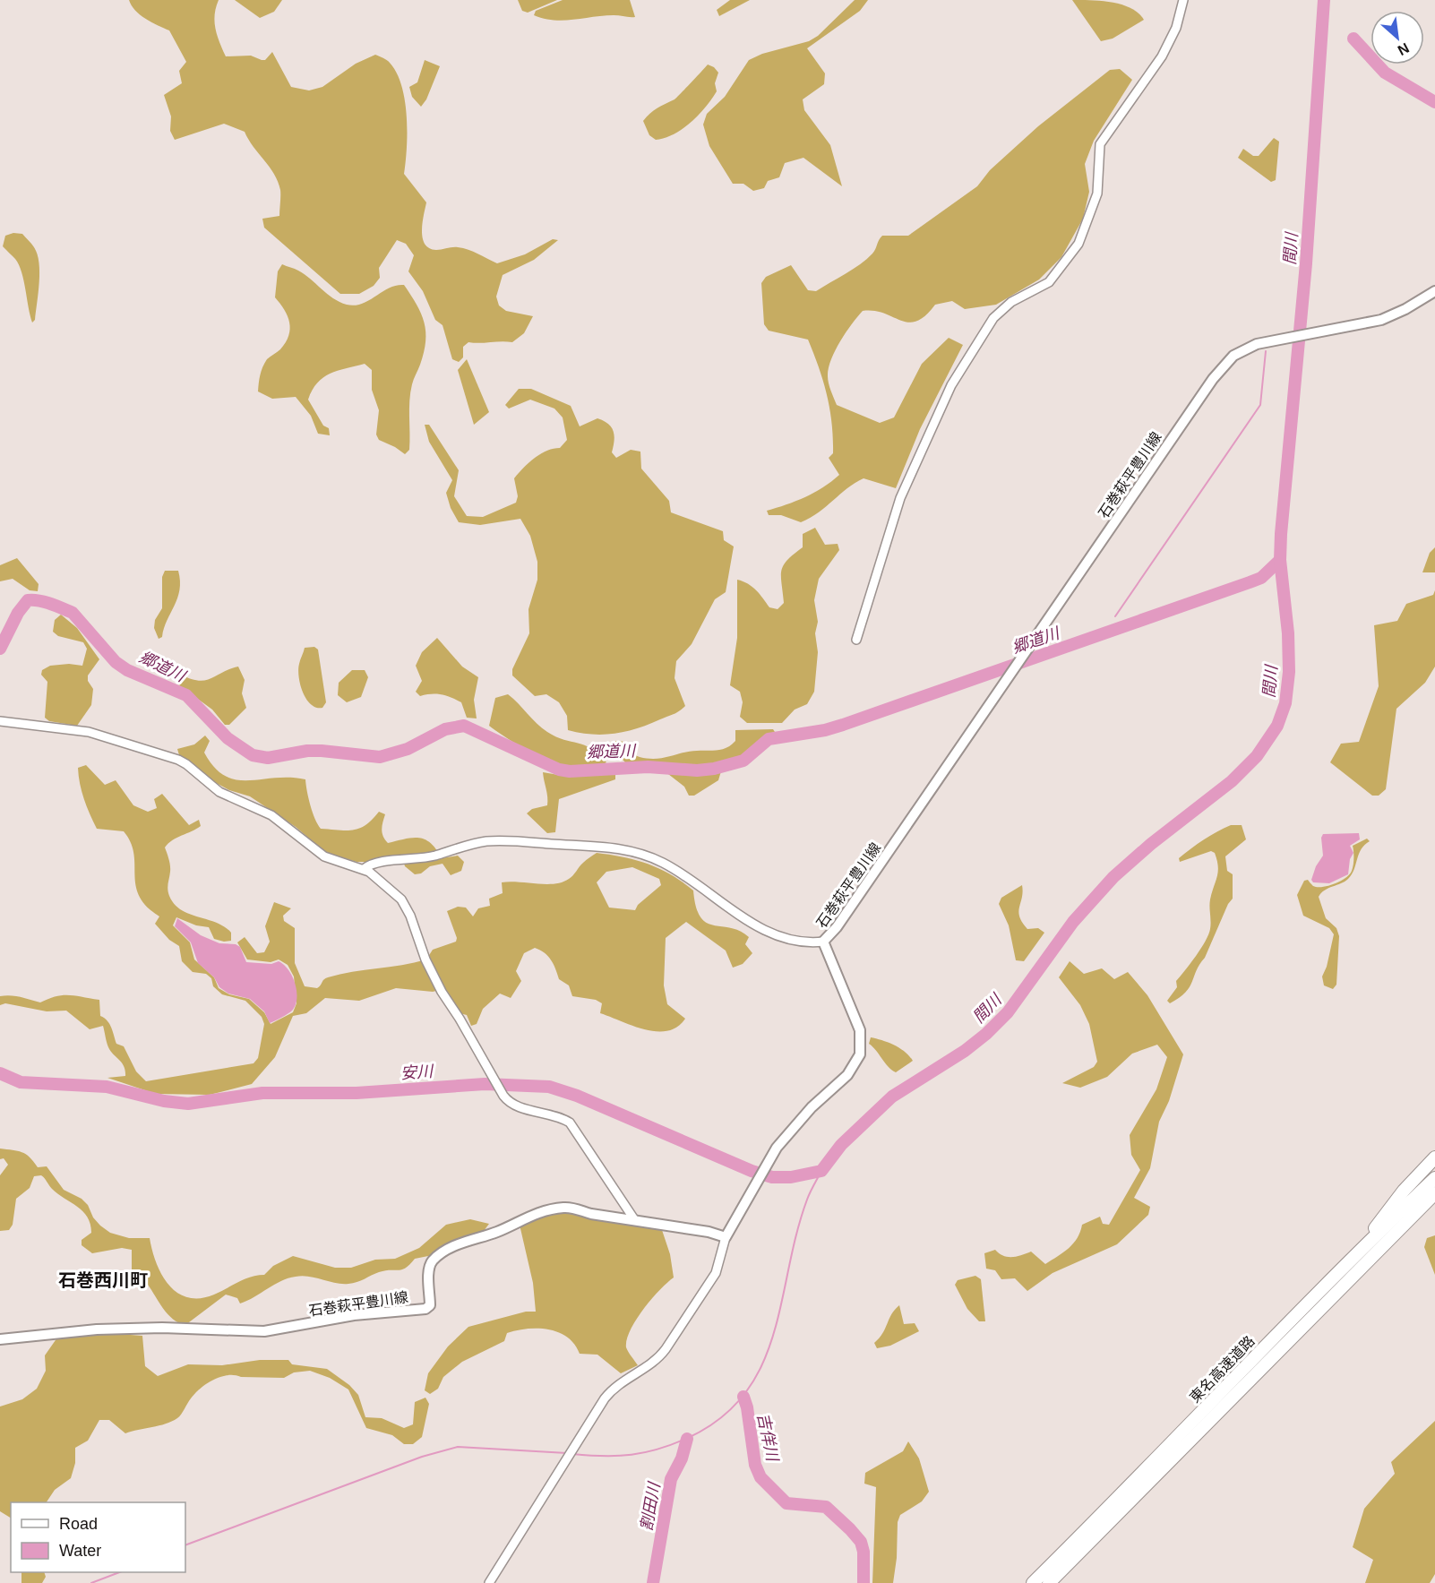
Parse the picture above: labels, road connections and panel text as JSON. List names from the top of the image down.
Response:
{
  "streets": {
    "highway": ["東名高速道路"],
    "main road": ["石巻萩平豊川線"]
  },
  "districts": ["石巻西川町"],
  "water": [
    "間川",
    "郷道川",
    "安川",
    "吉佯川",
    "割田川"
  ],
  "legend": ["Road", "Water"],
  "north": "bottom right"
}
